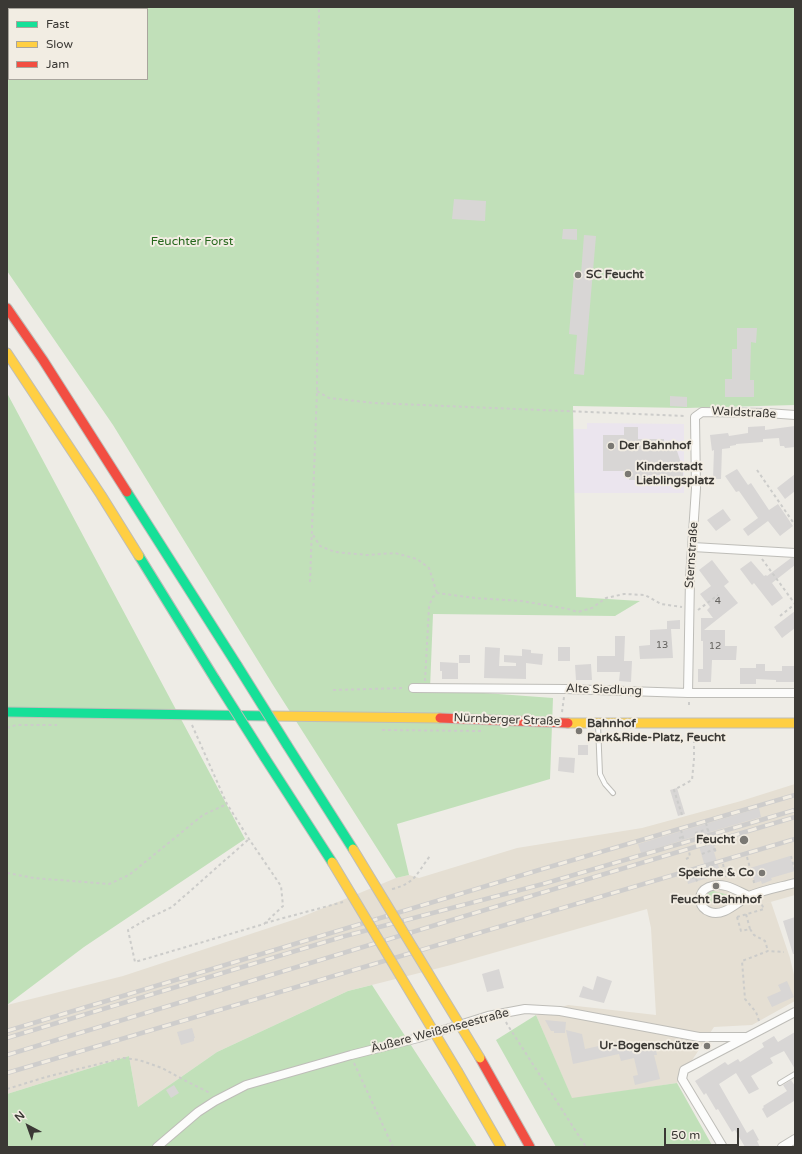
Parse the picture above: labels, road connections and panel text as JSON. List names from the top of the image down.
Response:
{
  "streets": {
    "main road": ["Nürnberger Straße"],
    "street": [
      "Waldstraße",
      "Sternstraße",
      "Alte Siedlung",
      "Äußere Weißenseestraße"
    ]
  },
  "crossings": [
    ["Waldstraße", "Sternstraße"],
    ["Sternstraße", "Alte Siedlung"]
  ],
  "parks": ["Feuchter Forst"],
  "places": [
    "SC Feucht",
    "Der Bahnhof",
    "Kinderstadt Lieblingsplatz",
    "Bahnhof Park&Ride-Platz, Feucht",
    "Feucht",
    "Speiche & Co",
    "Feucht Bahnhof",
    "Ur-Bogenschütze"
  ],
  "house_numbers": ["4", "13", "12"],
  "legend": ["Fast", "Slow", "Jam"],
  "scale_bar": "50 m",
  "north": "top left"
}
